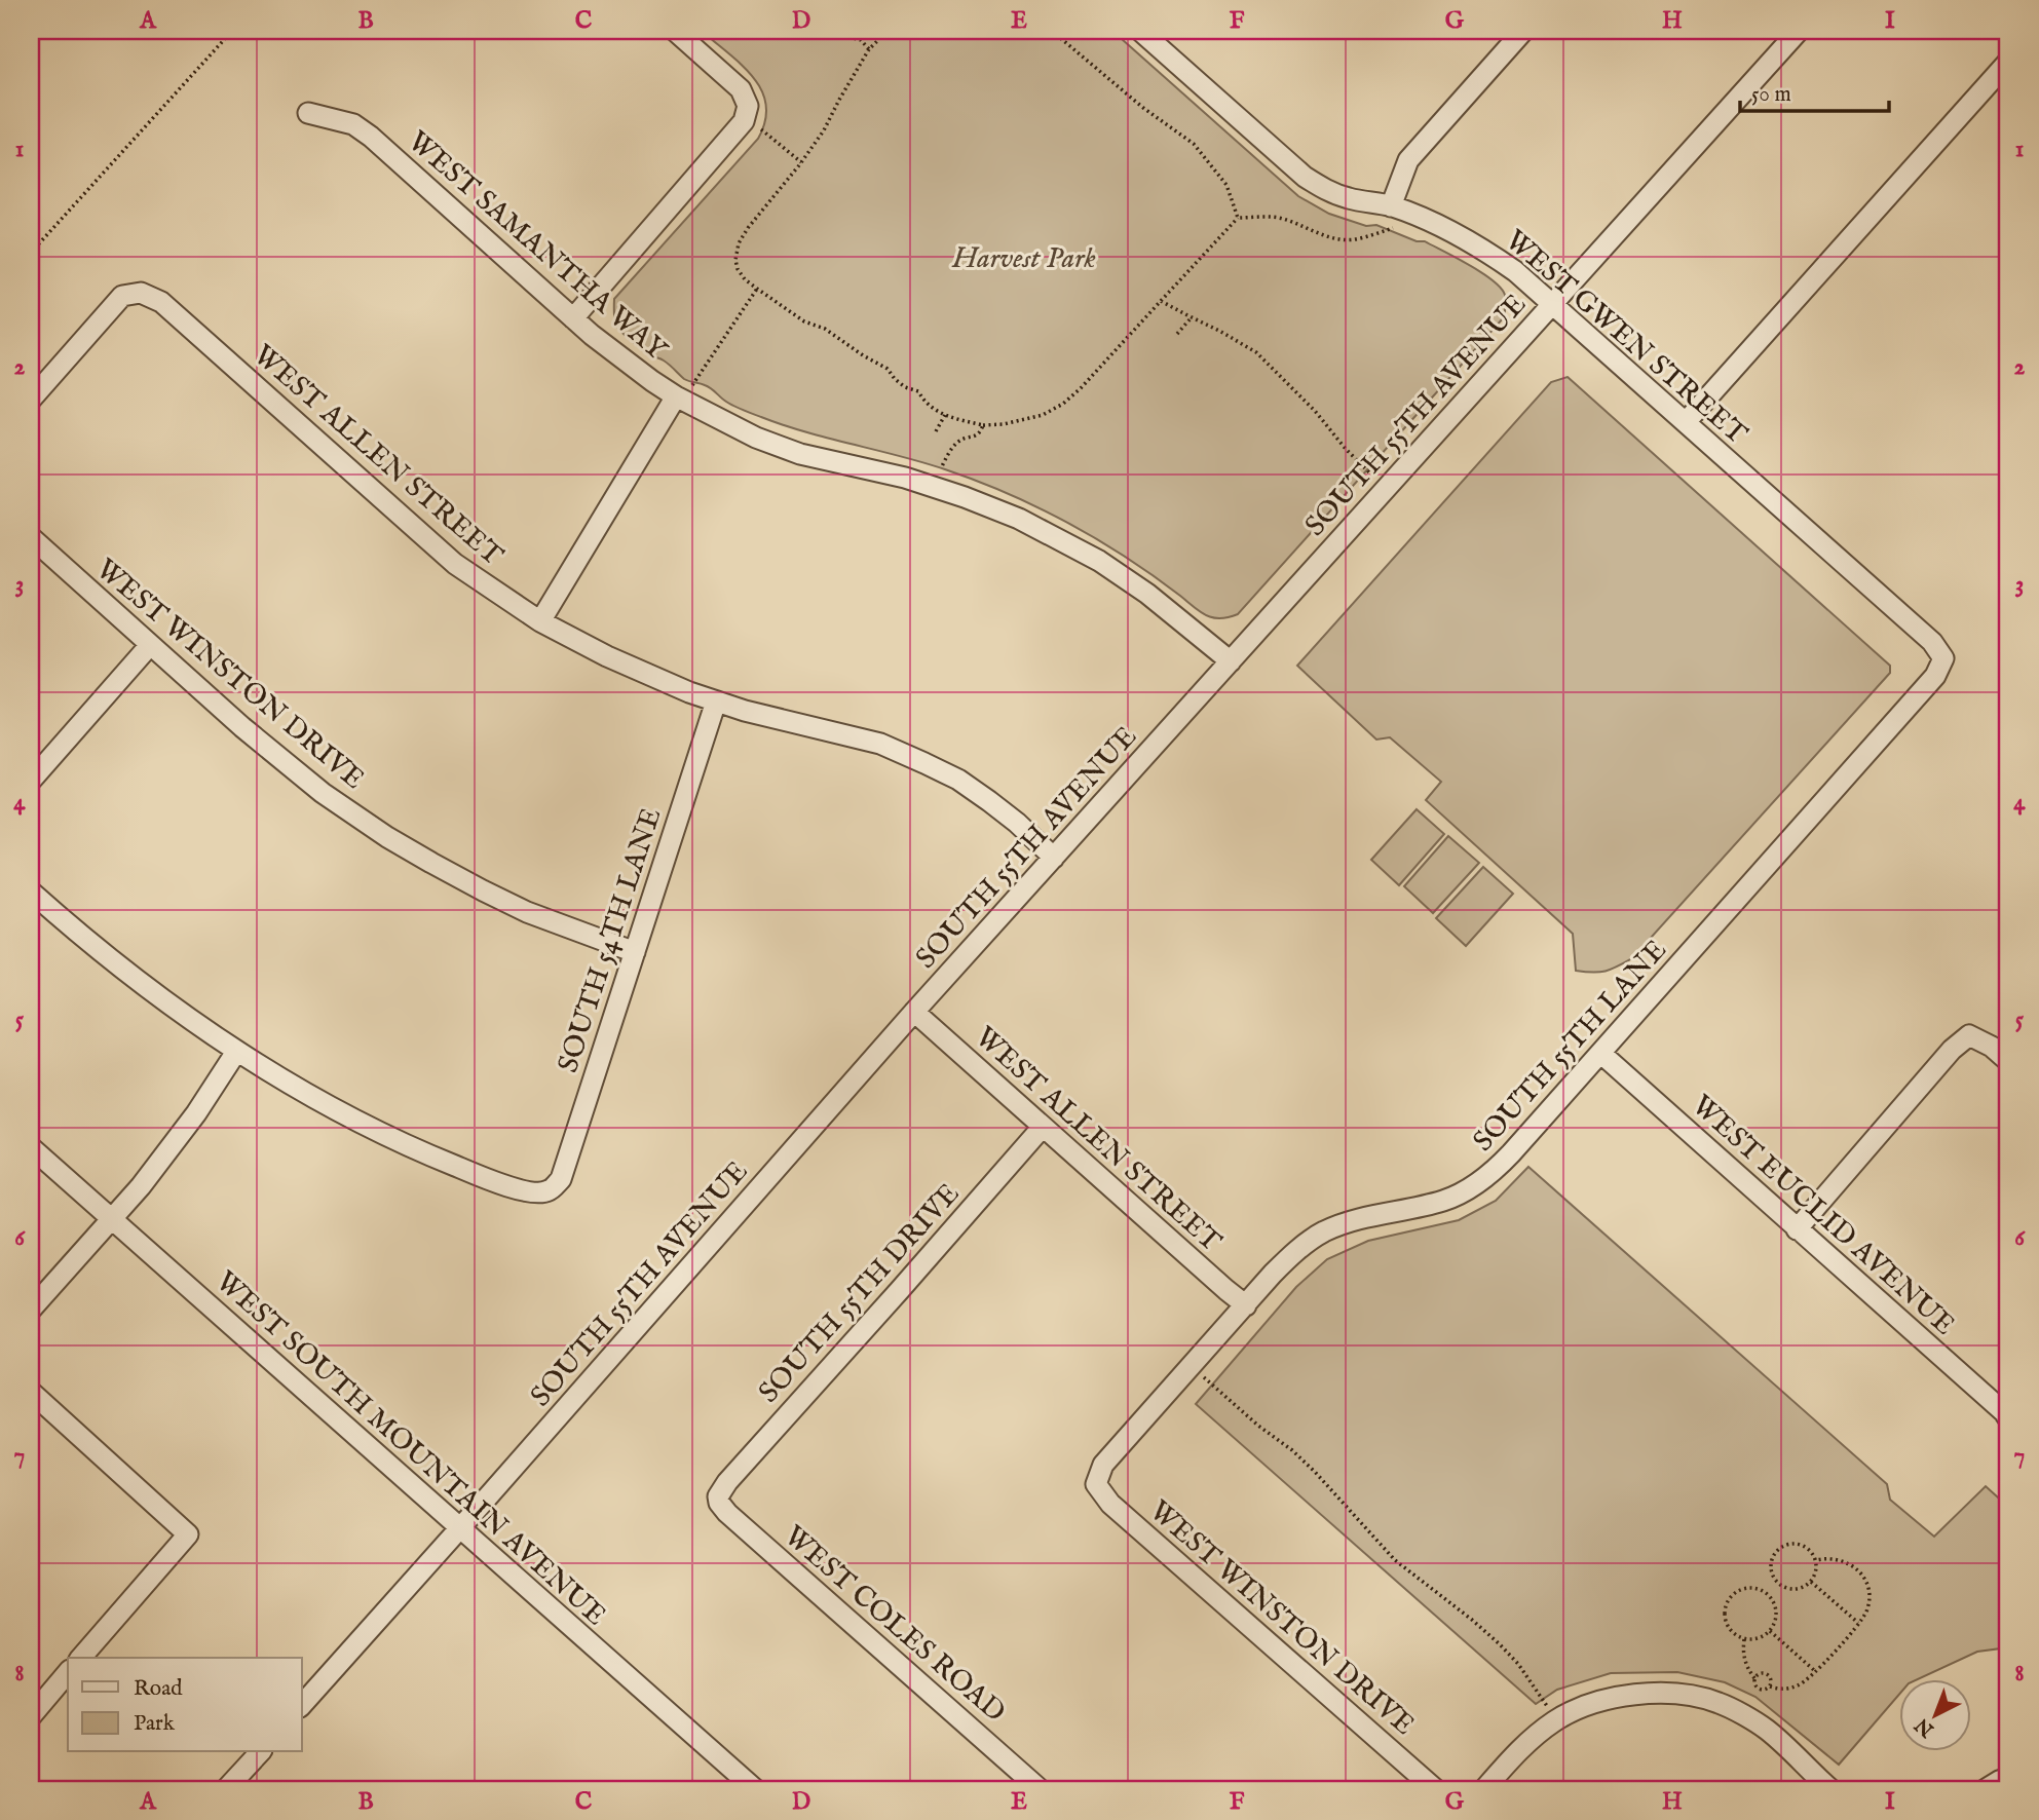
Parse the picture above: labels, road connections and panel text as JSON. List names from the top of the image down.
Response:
{
  "streets": {
    "street": [
      "WEST SAMANTHA WAY",
      "WEST GWEN STREET",
      "SOUTH 55TH AVENUE",
      "WEST ALLEN STREET",
      "WEST WINSTON DRIVE",
      "SOUTH 54TH LANE",
      "SOUTH 55TH LANE",
      "WEST EUCLID AVENUE",
      "SOUTH 55TH DRIVE",
      "WEST SOUTH MOUNTAIN AVENUE",
      "WEST COLES ROAD"
    ]
  },
  "crossings": [
    ["WEST SAMANTHA WAY", "SOUTH 55TH AVENUE"],
    ["WEST GWEN STREET", "SOUTH 55TH AVENUE"],
    ["WEST GWEN STREET", "SOUTH 55TH LANE"],
    ["SOUTH 55TH AVENUE", "WEST ALLEN STREET"],
    ["SOUTH 55TH AVENUE", "WEST SOUTH MOUNTAIN AVENUE"],
    ["WEST ALLEN STREET", "SOUTH 54TH LANE"],
    ["WEST ALLEN STREET", "SOUTH 55TH LANE"],
    ["WEST ALLEN STREET", "SOUTH 55TH DRIVE"],
    ["WEST WINSTON DRIVE", "SOUTH 54TH LANE"],
    ["WEST WINSTON DRIVE", "SOUTH 55TH LANE"],
    ["SOUTH 55TH LANE", "WEST EUCLID AVENUE"],
    ["SOUTH 55TH DRIVE", "WEST COLES ROAD"]
  ],
  "parks": ["Harvest Park"],
  "legend": ["Road", "Park"],
  "scale_bar": "50 m",
  "north": "bottom left",
  "grid": {
    "columns": [
      "A",
      "B",
      "C",
      "D",
      "E",
      "F",
      "G",
      "H",
      "I"
    ],
    "rows": [
      "1",
      "2",
      "3",
      "4",
      "5",
      "6",
      "7",
      "8"
    ]
  }
}
